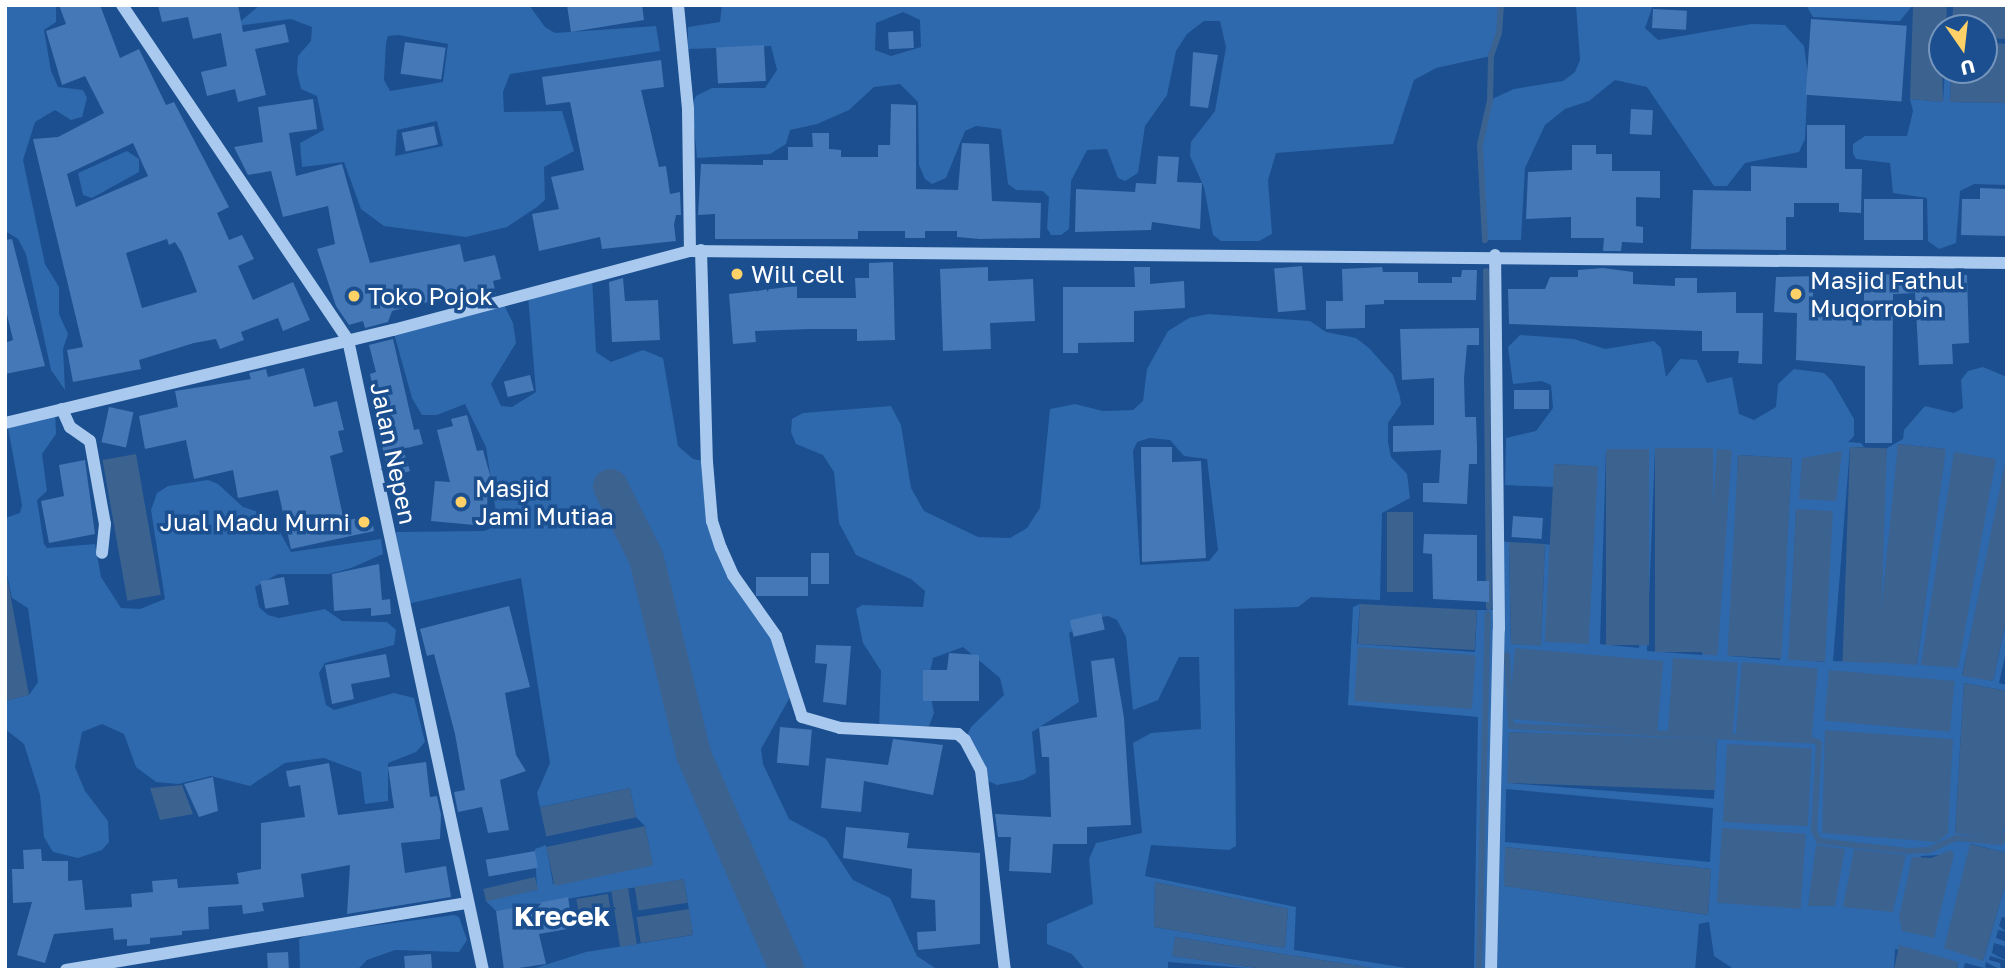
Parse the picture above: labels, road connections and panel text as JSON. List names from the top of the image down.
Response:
{
  "streets": {
    "street": ["Jalan Nepen"]
  },
  "districts": ["Krecek"],
  "places": [
    "Will cell",
    "Masjid Fathul Muqorrobin",
    "Toko Pojok",
    "Masjid Jami Mutiaa",
    "Jual Madu Murni"
  ],
  "north": "bottom"
}
